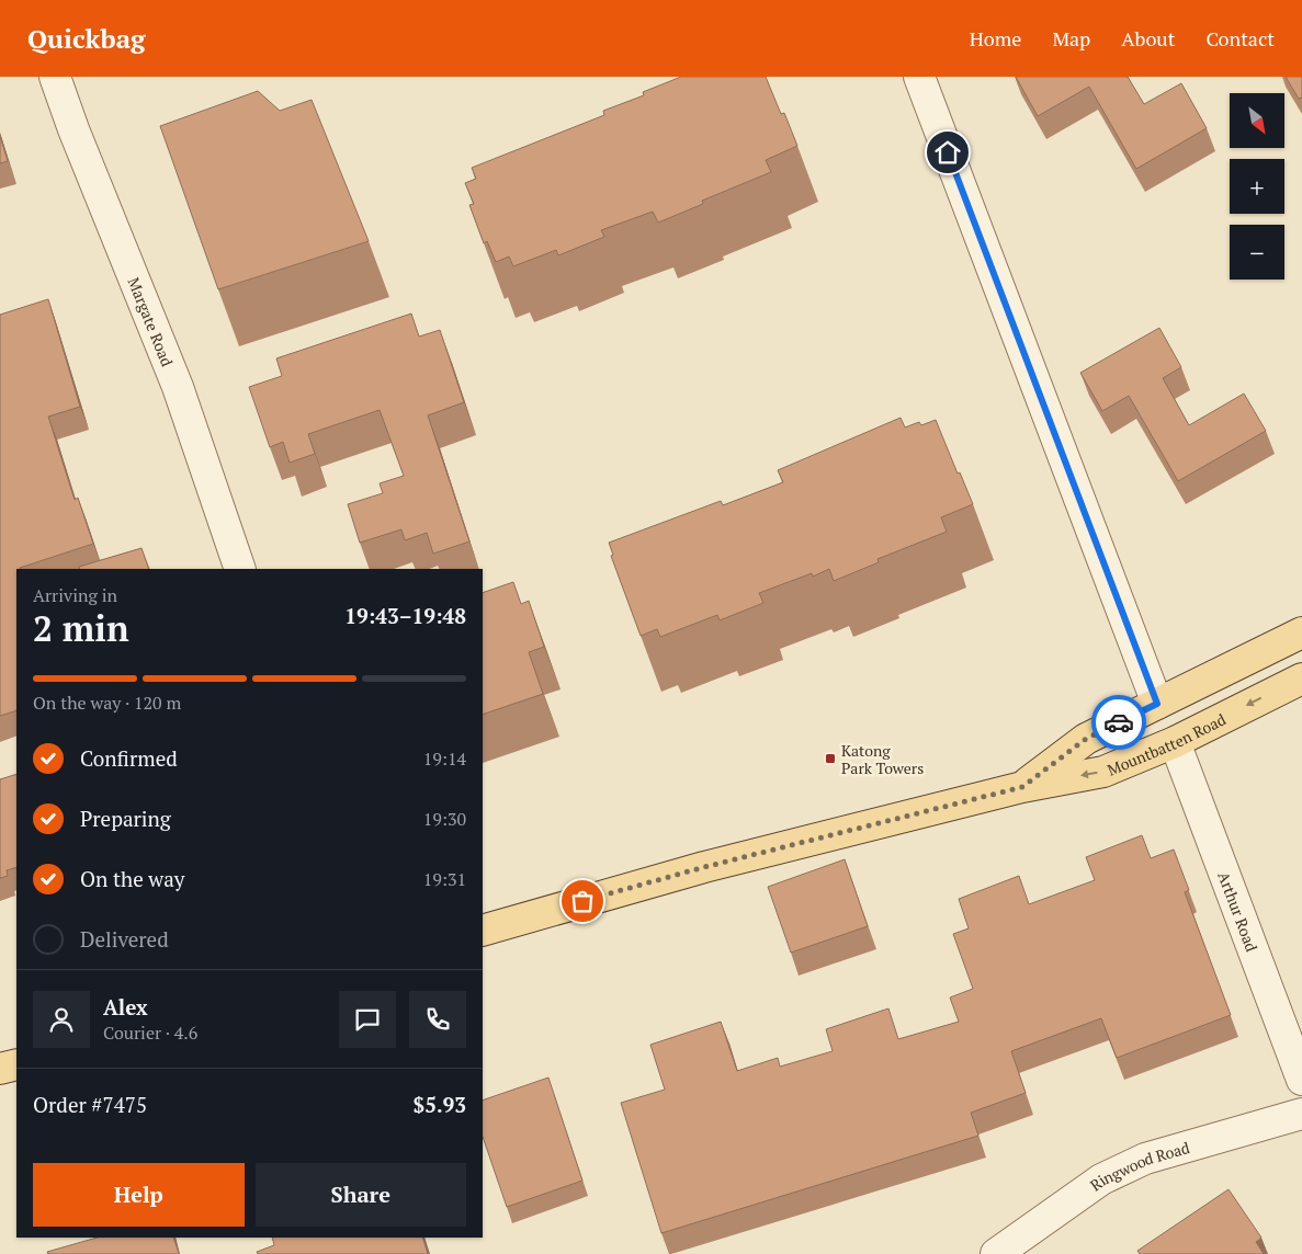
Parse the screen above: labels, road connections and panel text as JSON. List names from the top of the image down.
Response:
{
  "streets": {
    "main road": ["Mountbatten Road"],
    "street": ["Margate Road", "Arthur Road", "Ringwood Road"]
  },
  "crossings": [
    ["Mountbatten Road", "Arthur Road"]
  ],
  "places": {
    "transit": ["Katong Park Towers"]
  },
  "north": "bottom right",
  "page": {
    "header": "Quickbag",
    "nav": [
      "Home",
      "Map",
      "About",
      "Contact"
    ],
    "map_buttons": ["+", "−"],
    "heading": ["2 min", "Arriving in", "19:43–19:48"],
    "panel": [
      "Alex",
      "Courier · 4.6",
      "Order #7475",
      "$5.93"
    ],
    "bar": "On the way · 120 m",
    "list": [
      ["Confirmed", "19:14"],
      ["Preparing", "19:30"],
      ["On the way", "19:31"],
      "Delivered"
    ],
    "buttons": ["Help", "Share"]
  }
}
